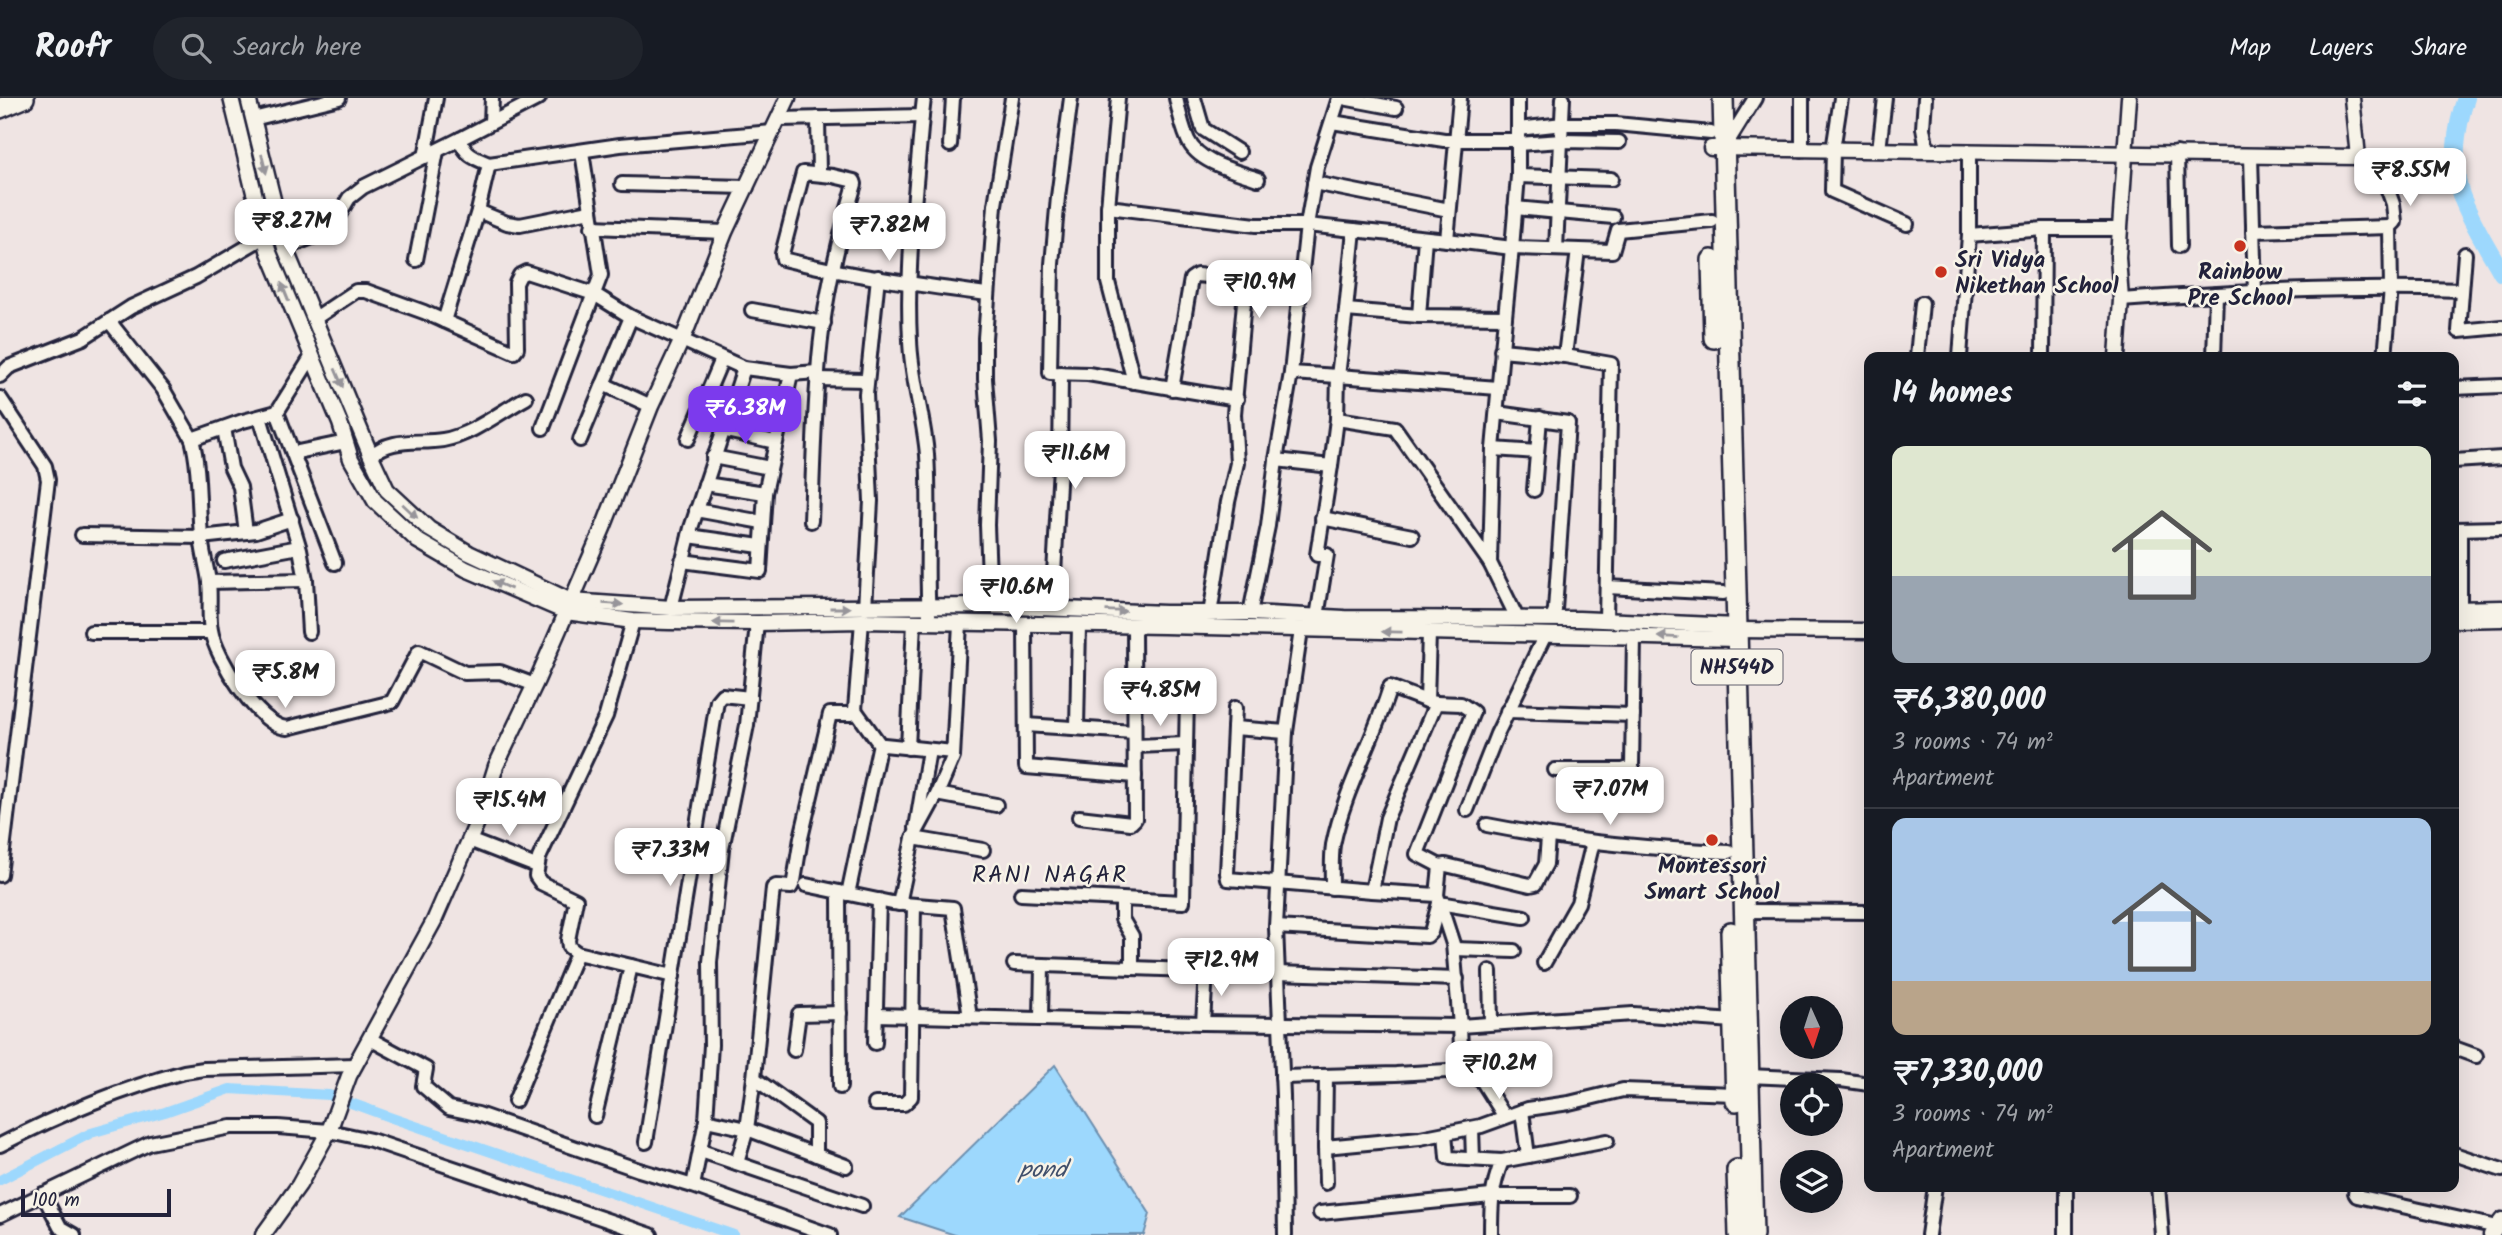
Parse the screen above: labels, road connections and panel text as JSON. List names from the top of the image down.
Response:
{
  "streets": {
    "highway": ["NH544D"]
  },
  "districts": ["RANI NAGAR"],
  "water": ["pond"],
  "places": ["Rainbow Pre School", "Sri Vidya Nikethan School", "Montessori Smart School"],
  "scale_bar": "100 m",
  "north": "bottom",
  "page": {
    "header": "Roofr",
    "search": "Search here",
    "nav": ["Map", "Layers", "Share"],
    "price": [
      "₹8.55M",
      "₹8.27M",
      "₹7.82M",
      "₹10.9M",
      "₹6.38M",
      "₹11.6M",
      "₹10.6M",
      "₹5.8M",
      "₹4.85M",
      "₹7.07M",
      "₹15.4M",
      "₹7.33M",
      "₹12.9M",
      "₹10.2M"
    ],
    "heading": "14 homes",
    "list": [
      {
        "name": "₹6,380,000",
        "note": "3 rooms · 74 m² · Apartment"
      },
      {
        "name": "₹7,330,000",
        "note": "3 rooms · 74 m² · Apartment"
      }
    ],
    "scale": "100 m"
  }
}
